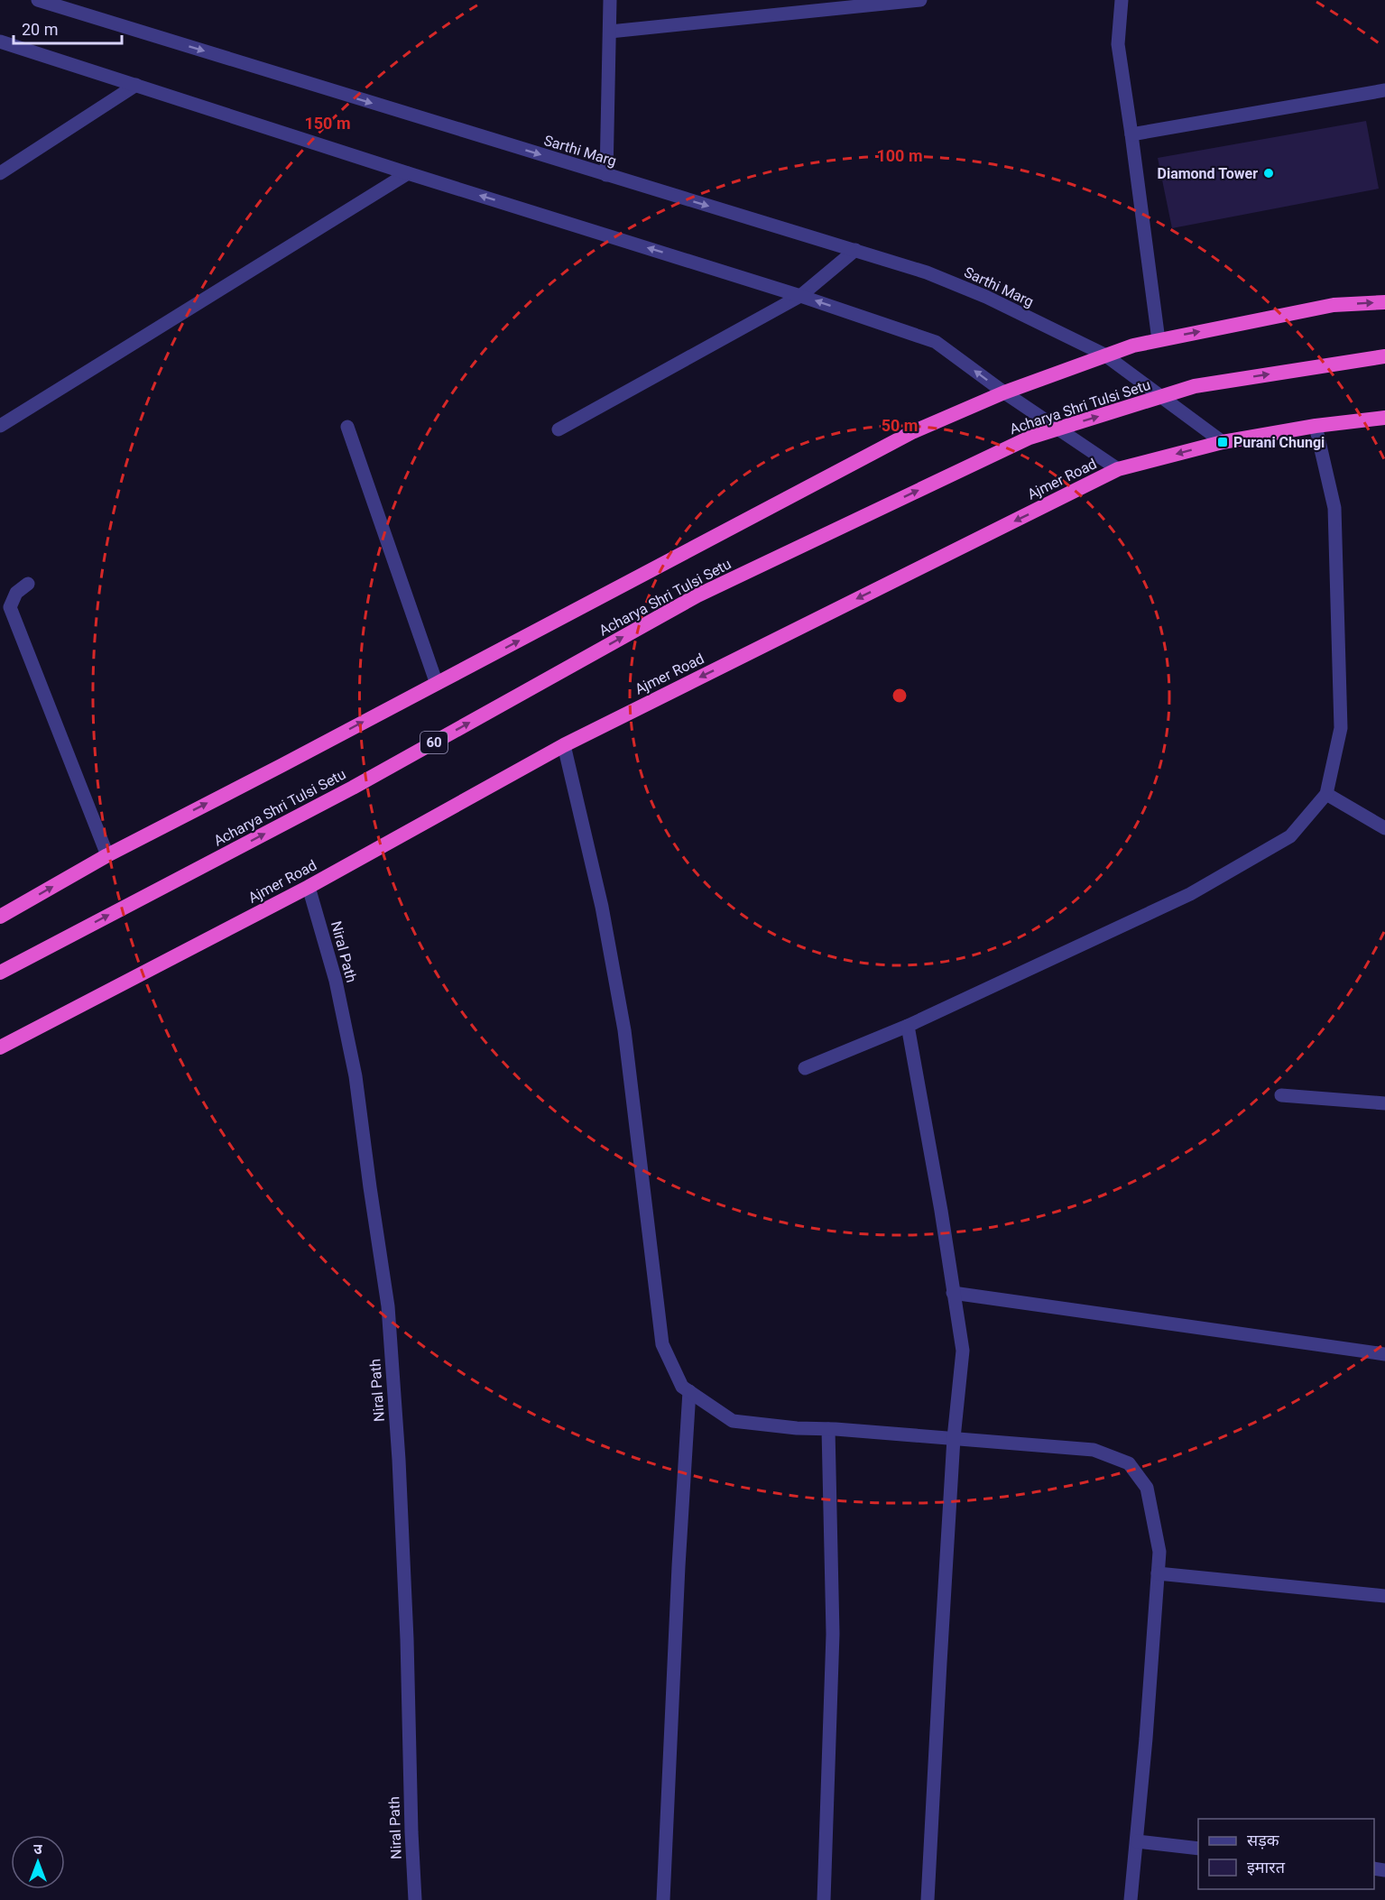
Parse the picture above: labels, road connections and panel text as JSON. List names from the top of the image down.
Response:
{
  "streets": {
    "highway": ["Acharya Shri Tulsi Setu", "Ajmer Road", "60"],
    "street": ["Sarthi Marg", "Niral Path"]
  },
  "crossings": [
    ["Sarthi Marg", "Ajmer Road"],
    ["Ajmer Road", "Niral Path"]
  ],
  "places": {
    "other": ["Diamond Tower"],
    "transit": ["Purani Chungi"]
  },
  "legend": ["सड़क", "इमारत"],
  "scale_bar": "20 m",
  "north": "top",
  "rings": ["150 m", "100 m", "50 m"]
}
